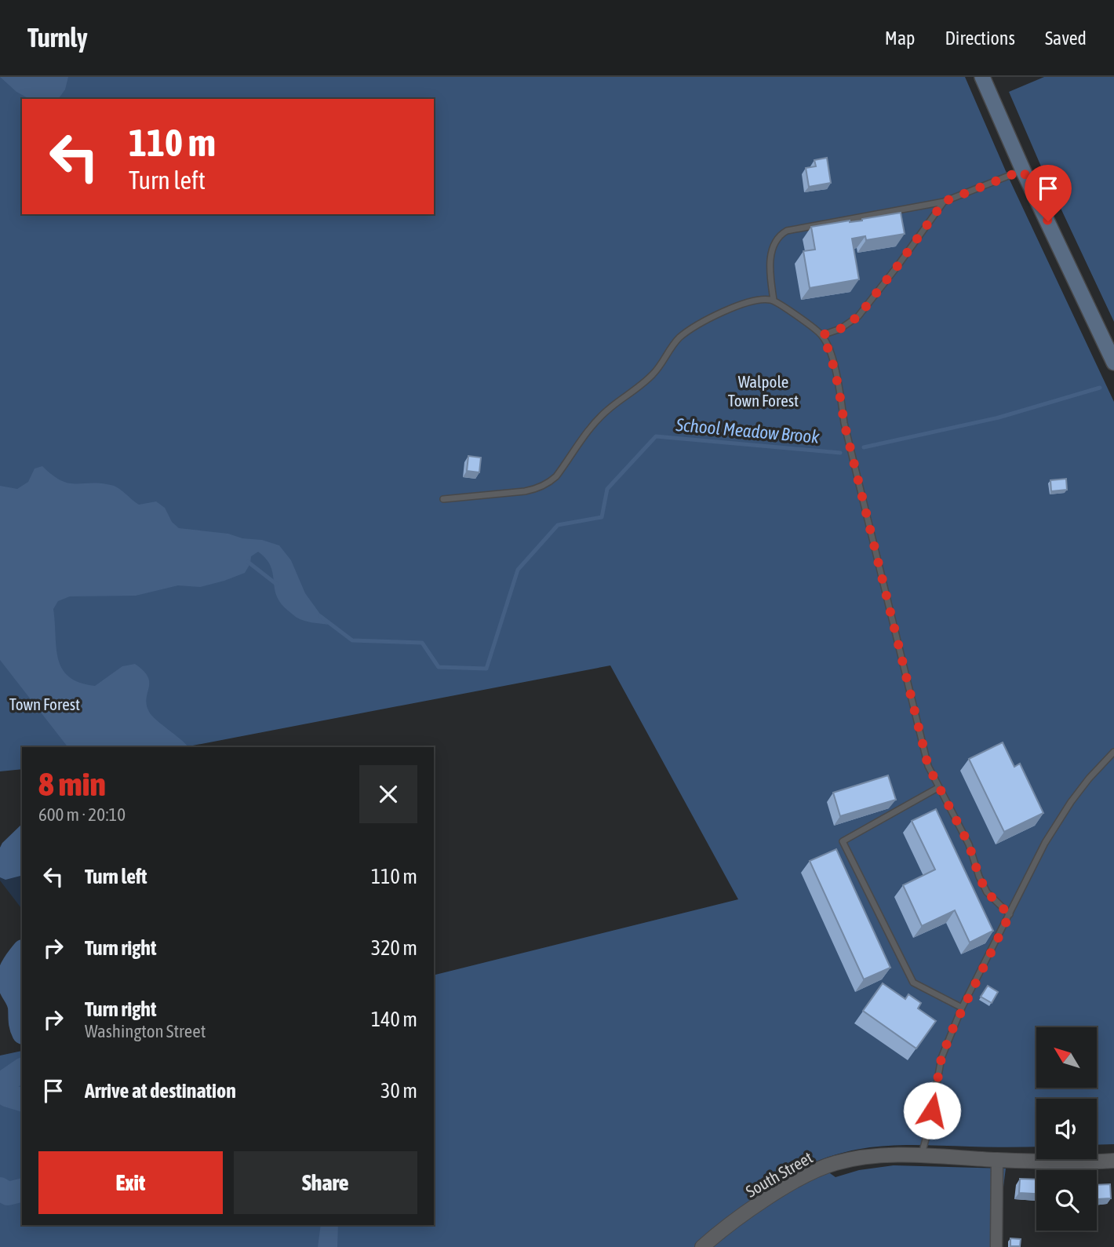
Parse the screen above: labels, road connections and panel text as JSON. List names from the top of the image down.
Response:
{
  "streets": {
    "street": ["South Street"]
  },
  "water": ["School Meadow Brook"],
  "parks": ["Walpole Town Forest", "Town Forest"],
  "north": "top left",
  "page": {
    "header": "Turnly",
    "nav": ["Map", "Directions", "Saved"],
    "turn": ["110 m", "Turn left"],
    "heading": ["8 min", "600 m · 20:10"],
    "list": [
      {
        "name": "Turn left",
        "value": "110 m"
      },
      {
        "name": "Turn right",
        "value": "320 m"
      },
      {
        "name": "Turn right",
        "note": "Washington Street",
        "value": "140 m"
      },
      {
        "name": "Arrive at destination",
        "value": "30 m"
      }
    ],
    "buttons": ["Exit", "Share"]
  }
}
